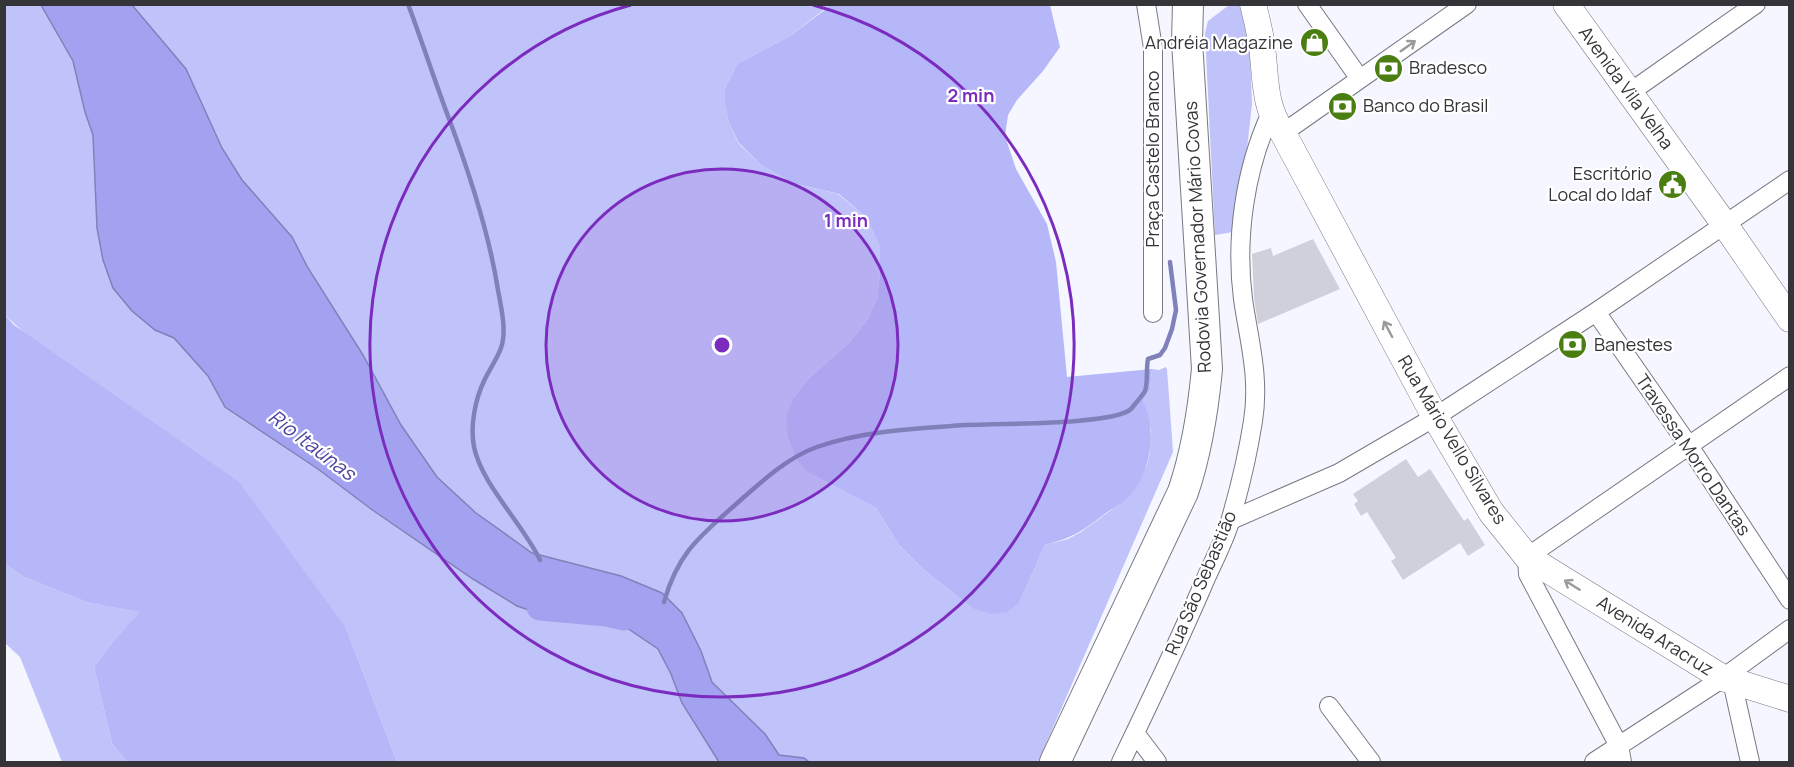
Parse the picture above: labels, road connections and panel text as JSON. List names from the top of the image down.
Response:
{
  "streets": {
    "highway": ["Rodovia Governador Mário Covas"],
    "main road": ["Avenida Vila Velha", "Rua Mário Vello Silvares", "Avenida Aracruz"],
    "street": ["Praça Castelo Branco", "Travessa Morro Dantas", "Rua São Sebastião"]
  },
  "crossings": [
    ["Rua Mário Vello Silvares", "Rua São Sebastião"],
    ["Rua Mário Vello Silvares", "Avenida Aracruz"]
  ],
  "one_way": ["Rua Mário Vello Silvares", "Avenida Aracruz"],
  "water": ["Rio Itaúnas"],
  "places": {
    "shop": ["Andréia Magazine"],
    "bank": ["Bradesco", "Banco do Brasil", "Banestes"],
    "public building": ["Escritório Local do Idaf"]
  },
  "rings": ["2 min", "1 min"]
}
